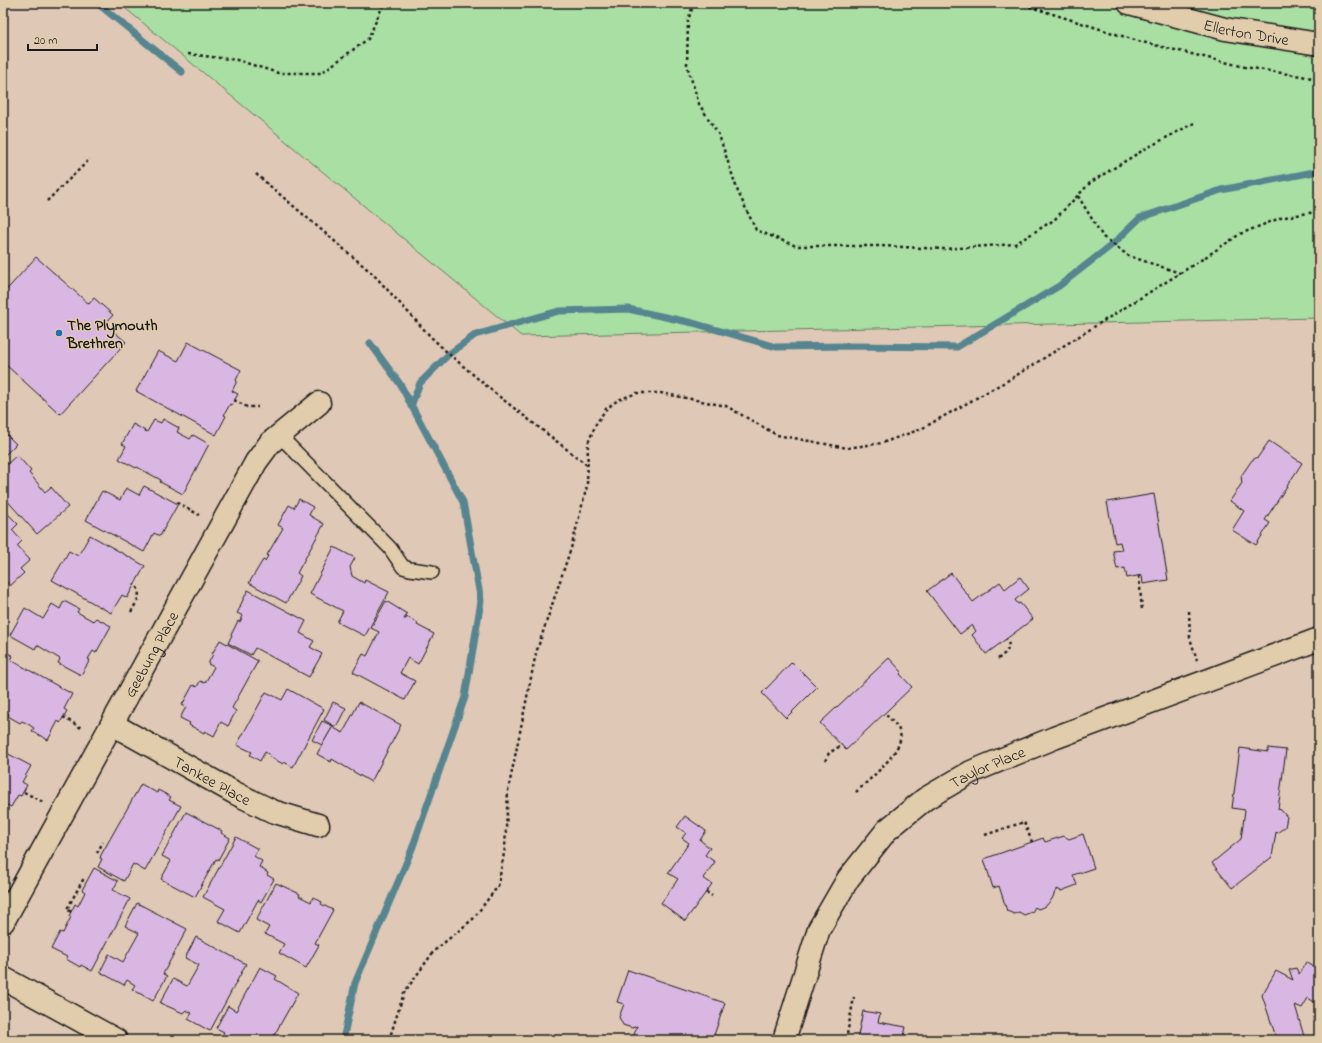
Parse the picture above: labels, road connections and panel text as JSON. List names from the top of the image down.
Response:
{
  "streets": {
    "street": [
      "Ellerton Drive",
      "Geebung Place",
      "Taylor Place",
      "Tankee Place"
    ]
  },
  "crossings": [
    ["Geebung Place", "Tankee Place"]
  ],
  "places": ["The Plymouth Brethren"],
  "scale_bar": "20 m"
}
